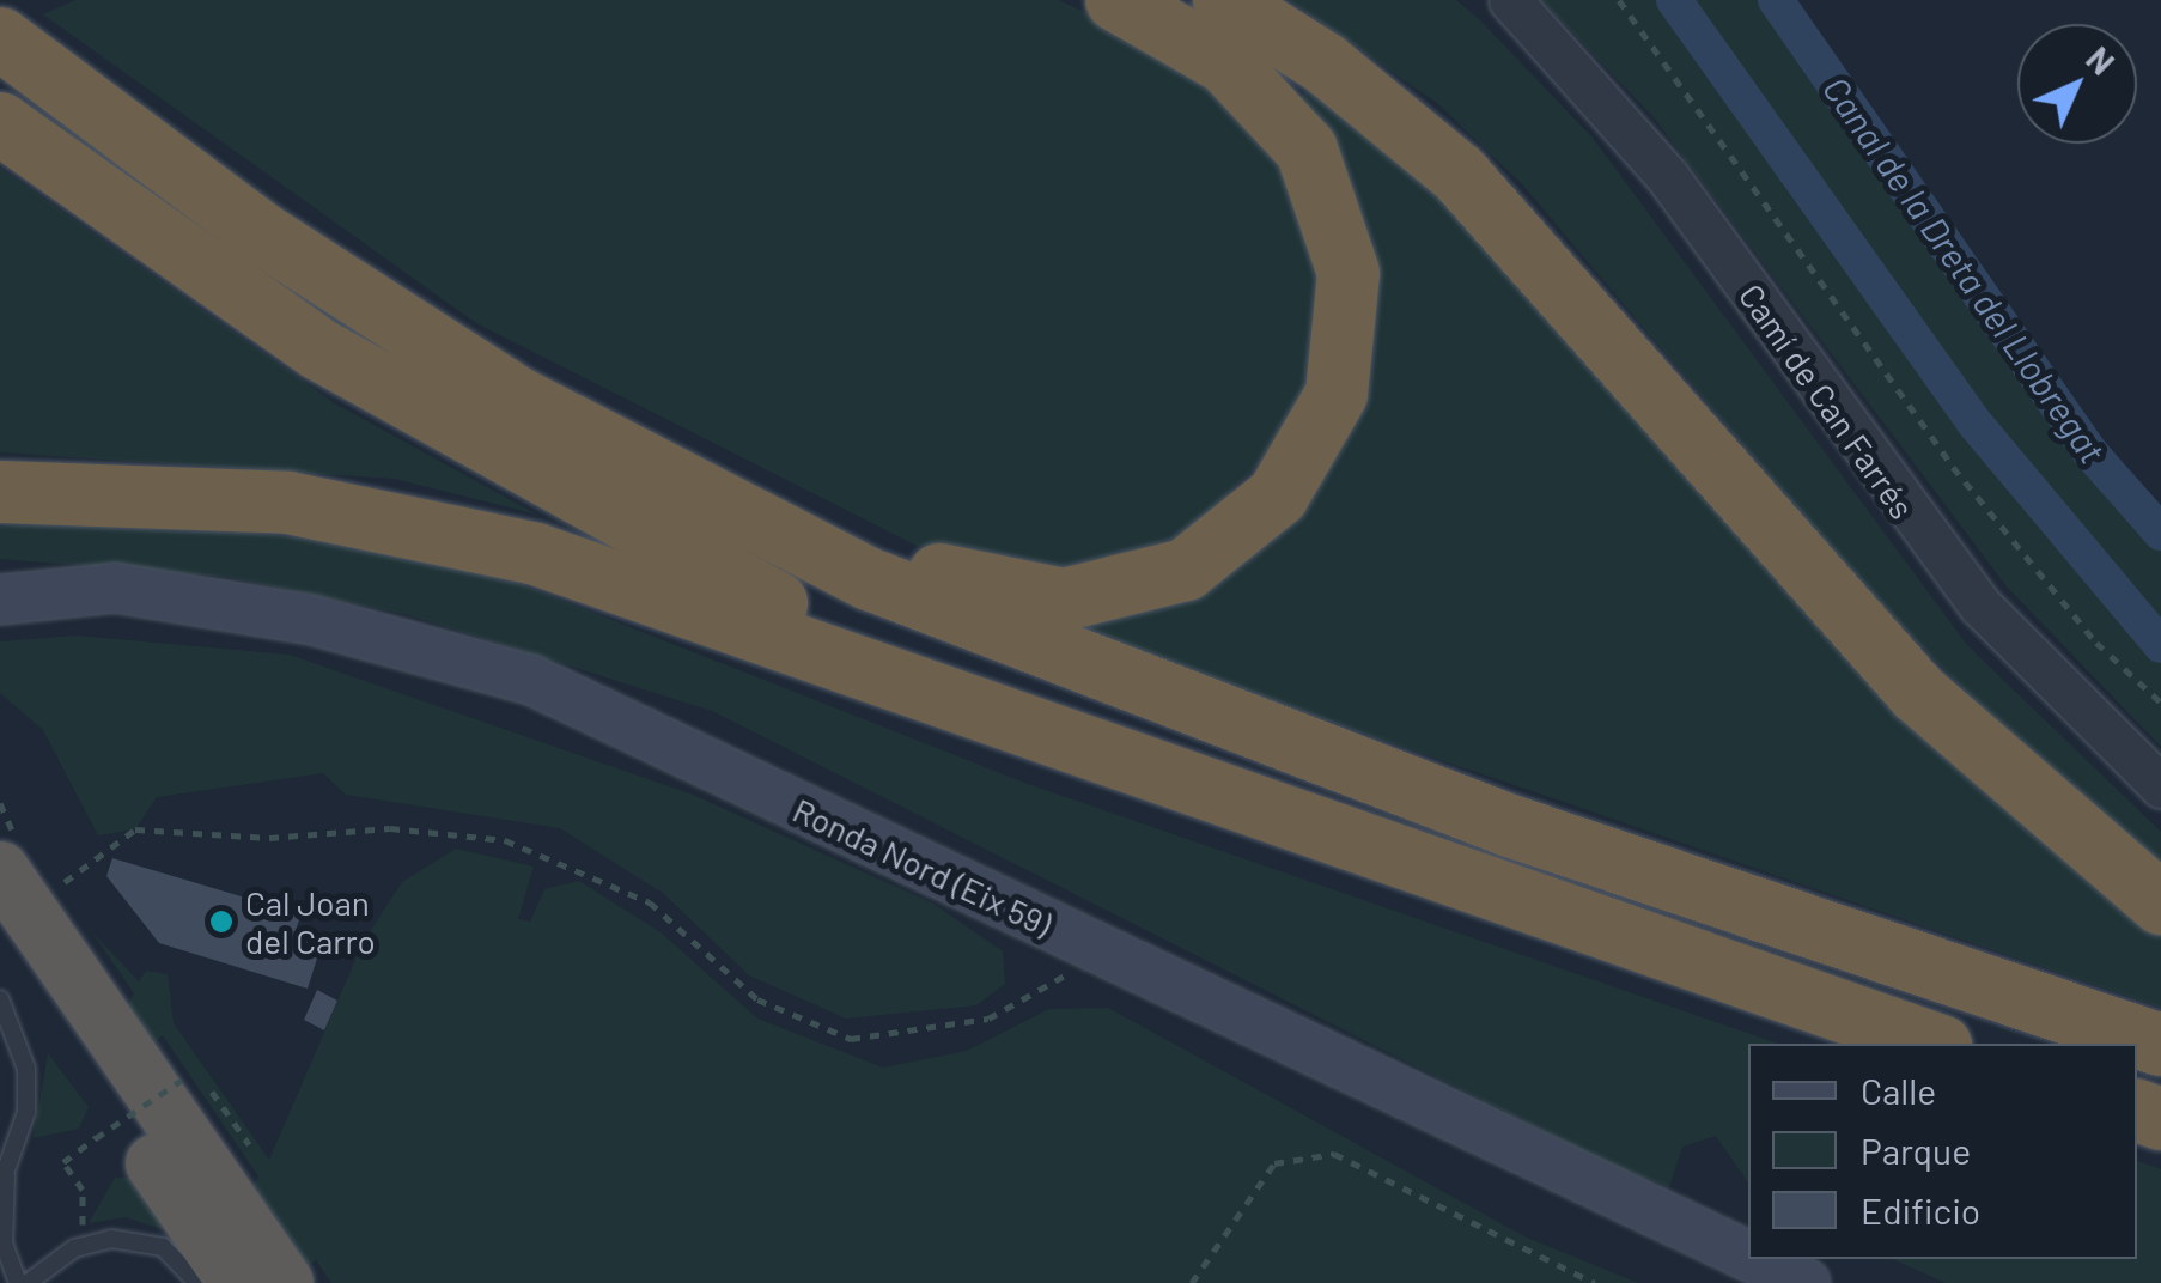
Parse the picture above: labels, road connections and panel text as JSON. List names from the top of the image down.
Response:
{
  "streets": {
    "main road": ["Ronda Nord (Eix 59)"],
    "street": ["Camí de Can Farrés"]
  },
  "water": ["Canal de la Dreta del Llobregat"],
  "places": ["Cal Joan del Carro"],
  "legend": ["Calle", "Parque", "Edificio"],
  "north": "top right"
}
